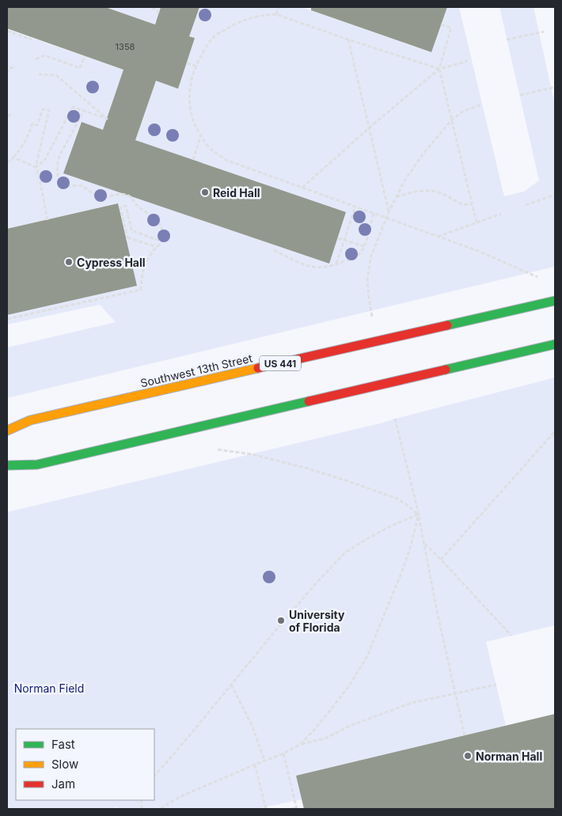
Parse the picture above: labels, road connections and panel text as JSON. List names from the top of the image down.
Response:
{
  "streets": {
    "main road": ["US 441", "Southwest 13th Street"]
  },
  "parks": ["Norman Field"],
  "places": [
    "Reid Hall",
    "Cypress Hall",
    "University of Florida",
    "Norman Hall"
  ],
  "house_numbers": ["1358"],
  "legend": ["Fast", "Slow", "Jam"]
}
